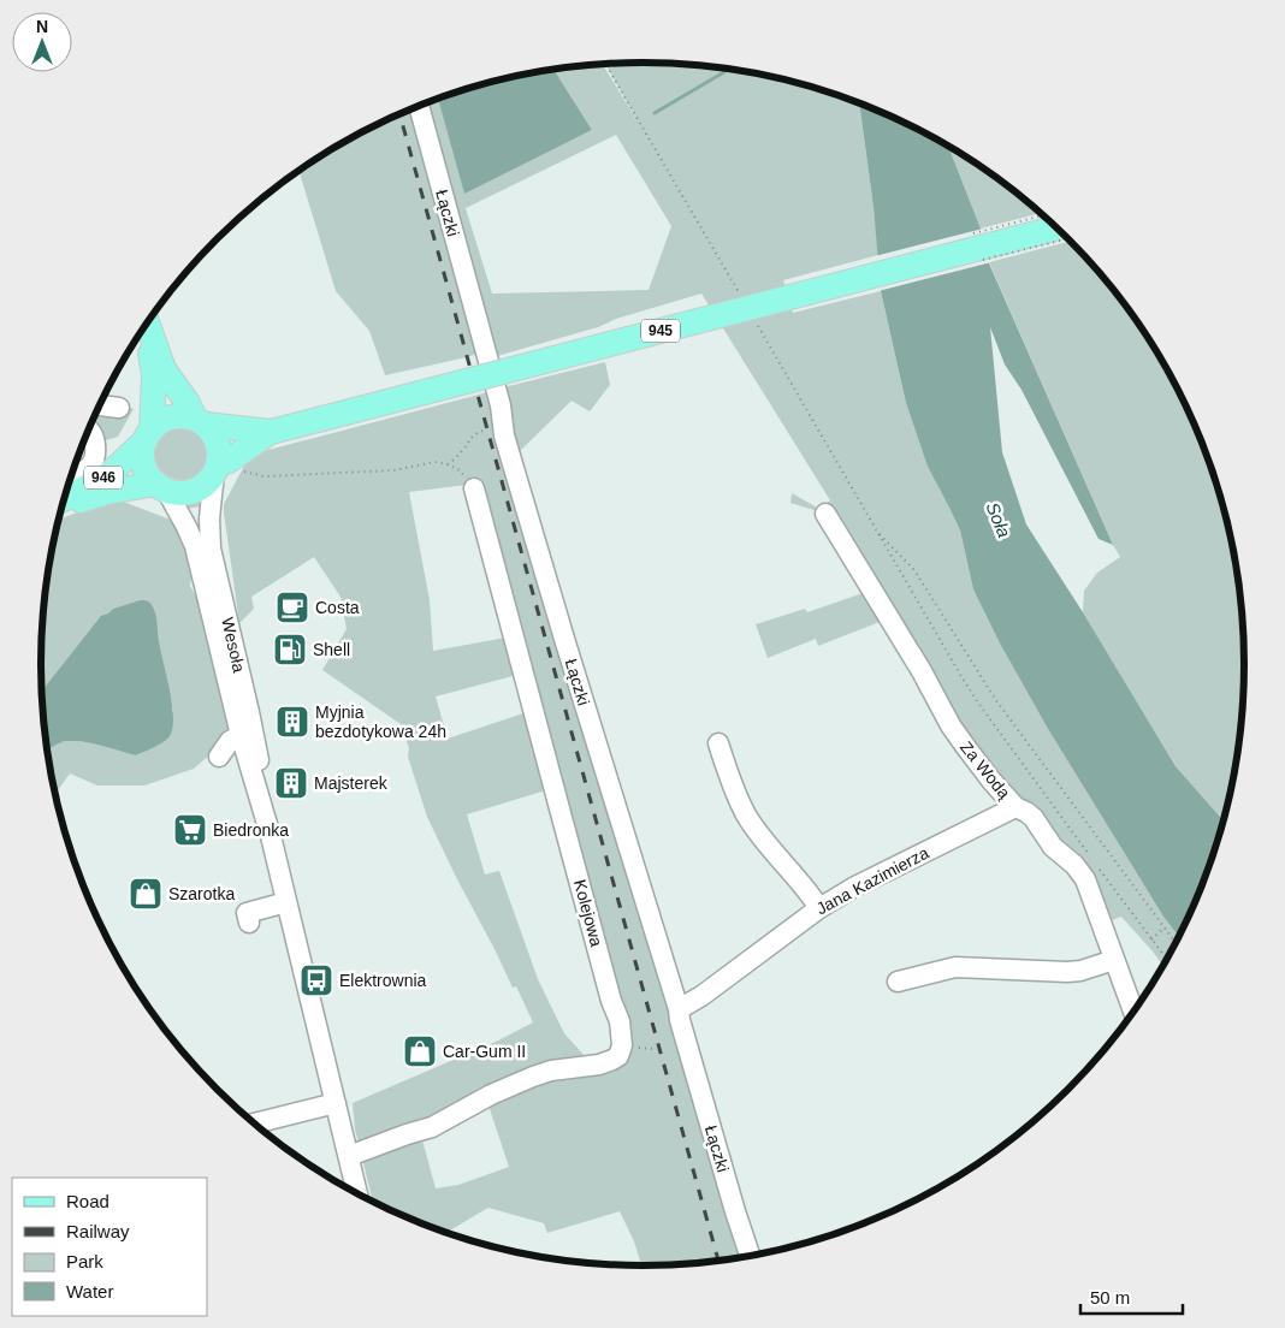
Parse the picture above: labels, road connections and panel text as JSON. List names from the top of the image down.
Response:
{
  "streets": {
    "main road": ["945", "946"],
    "street": [
      "Łączki",
      "Wesoła",
      "Za Wodą",
      "Jana Kazimierza",
      "Kolejowa"
    ]
  },
  "crossings": [
    ["Łączki", "Jana Kazimierza"],
    ["945", "946"],
    ["945", "Wesoła"],
    ["946", "Wesoła"],
    ["Wesoła", "Kolejowa"],
    ["Za Wodą", "Jana Kazimierza"]
  ],
  "water": ["Soła"],
  "places": {
    "cafe": ["Costa"],
    "fuel station": ["Shell"],
    "building": ["Myjnia bezdotykowa 24h", "Majsterek"],
    "supermarket": ["Biedronka"],
    "shop": ["Szarotka", "Car-Gum II"],
    "bus stop": ["Elektrownia"]
  },
  "legend": [
    "Road",
    "Railway",
    "Park",
    "Water"
  ],
  "scale_bar": "50 m",
  "north": "top"
}
